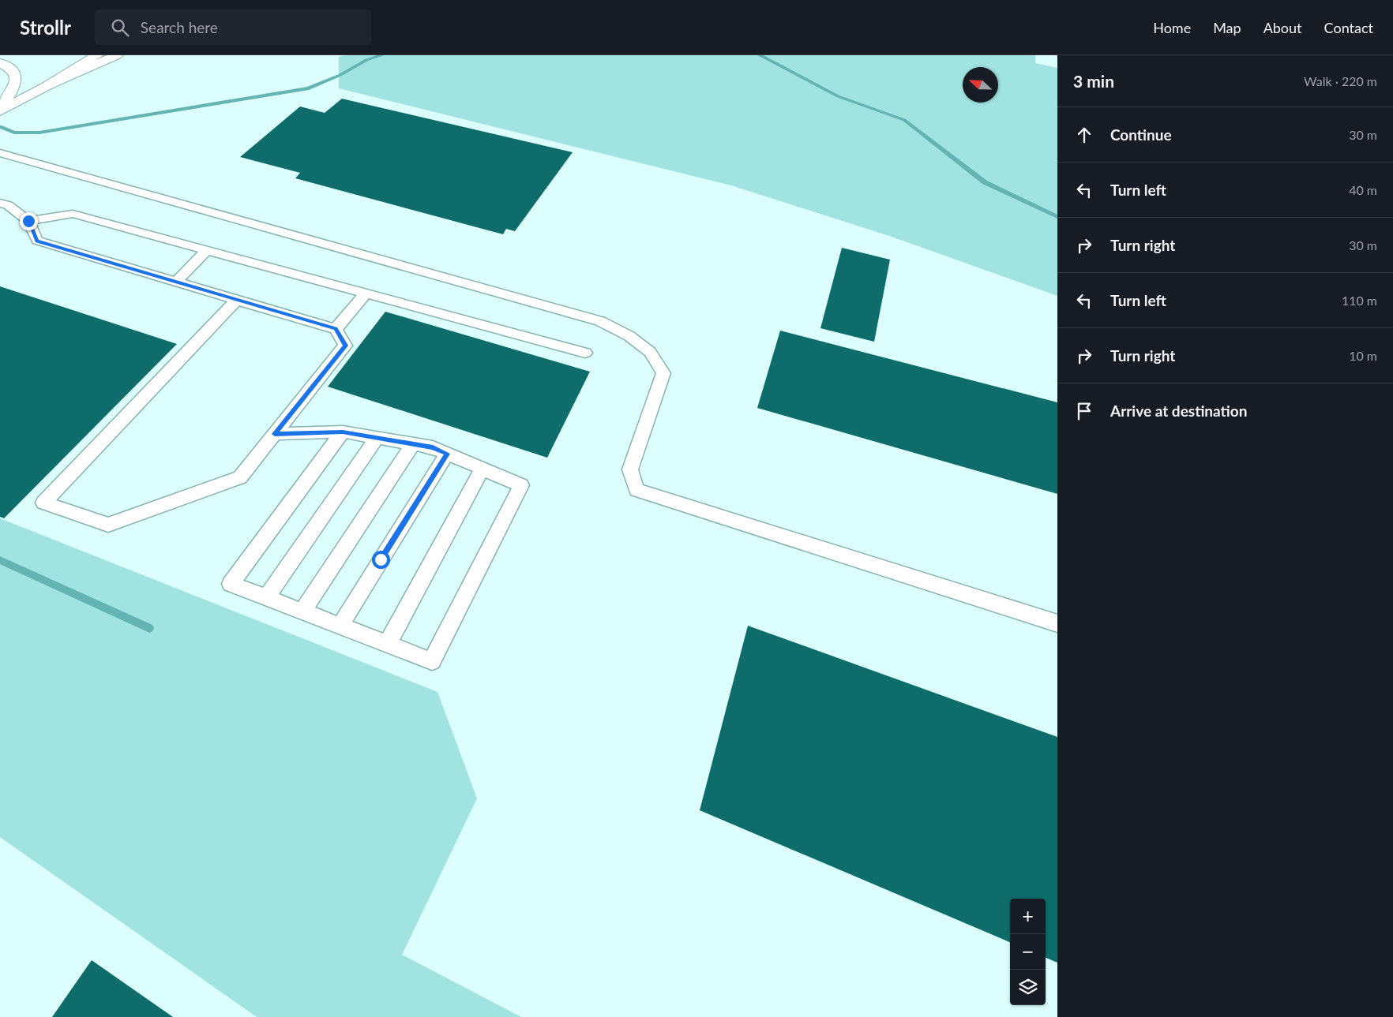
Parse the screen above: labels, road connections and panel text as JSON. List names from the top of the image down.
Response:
{
  "north": "left",
  "page": {
    "header": "Strollr",
    "search": "Search here",
    "nav": [
      "Home",
      "Map",
      "About",
      "Contact"
    ],
    "heading": ["3 min", "Walk · 220 m"],
    "list": [
      ["Continue", "30 m"],
      ["Turn left", "40 m"],
      ["Turn right", "30 m"],
      ["Turn left", "110 m"],
      ["Turn right", "10 m"],
      "Arrive at destination"
    ],
    "map_buttons": ["+", "−"]
  }
}
